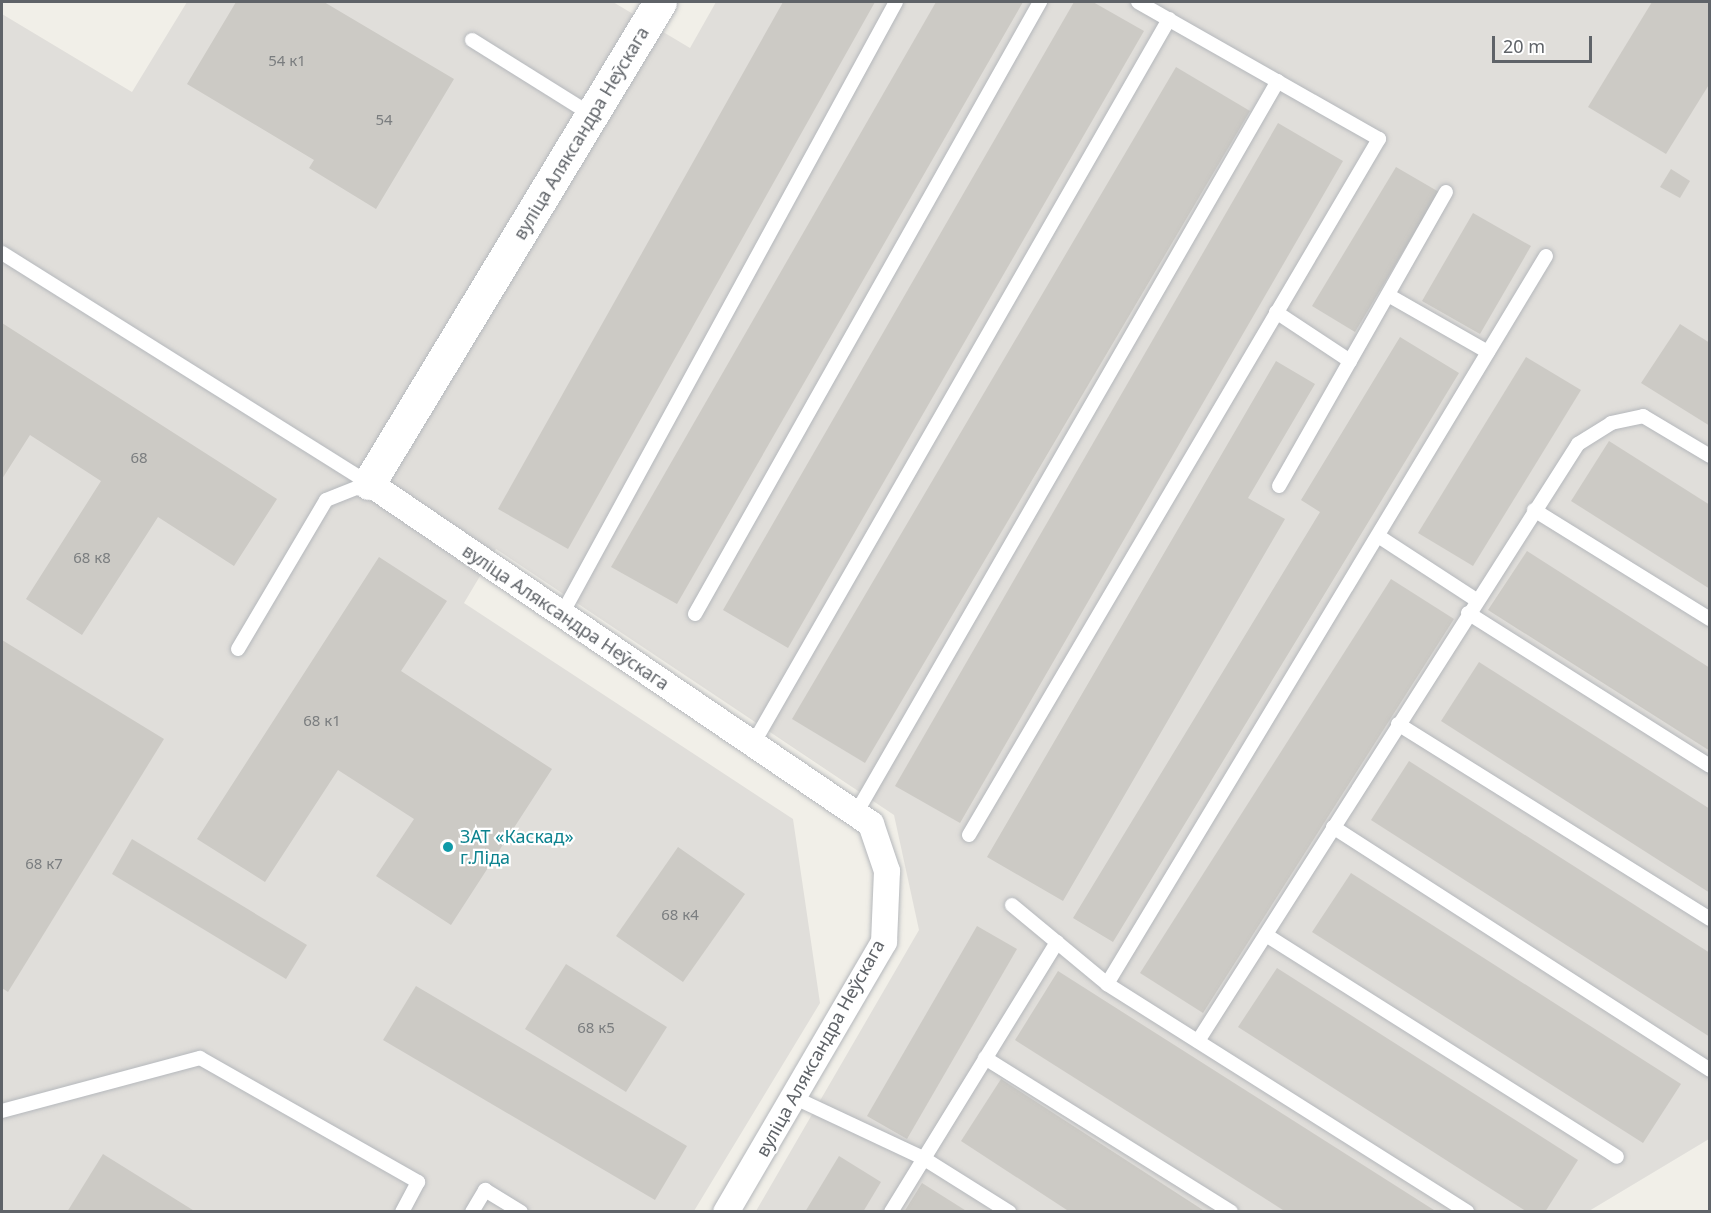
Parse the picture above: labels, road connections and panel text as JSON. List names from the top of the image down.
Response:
{
  "streets": {
    "street": ["вуліца Аляксандра Неўскага"]
  },
  "places": ["ЗАТ «Каскад» г.Ліда"],
  "house_numbers": [
    "54 к1",
    "54",
    "68",
    "68 к8",
    "68 к1",
    "68 к7",
    "68 к4",
    "68 к5"
  ],
  "scale_bar": "20 m"
}
